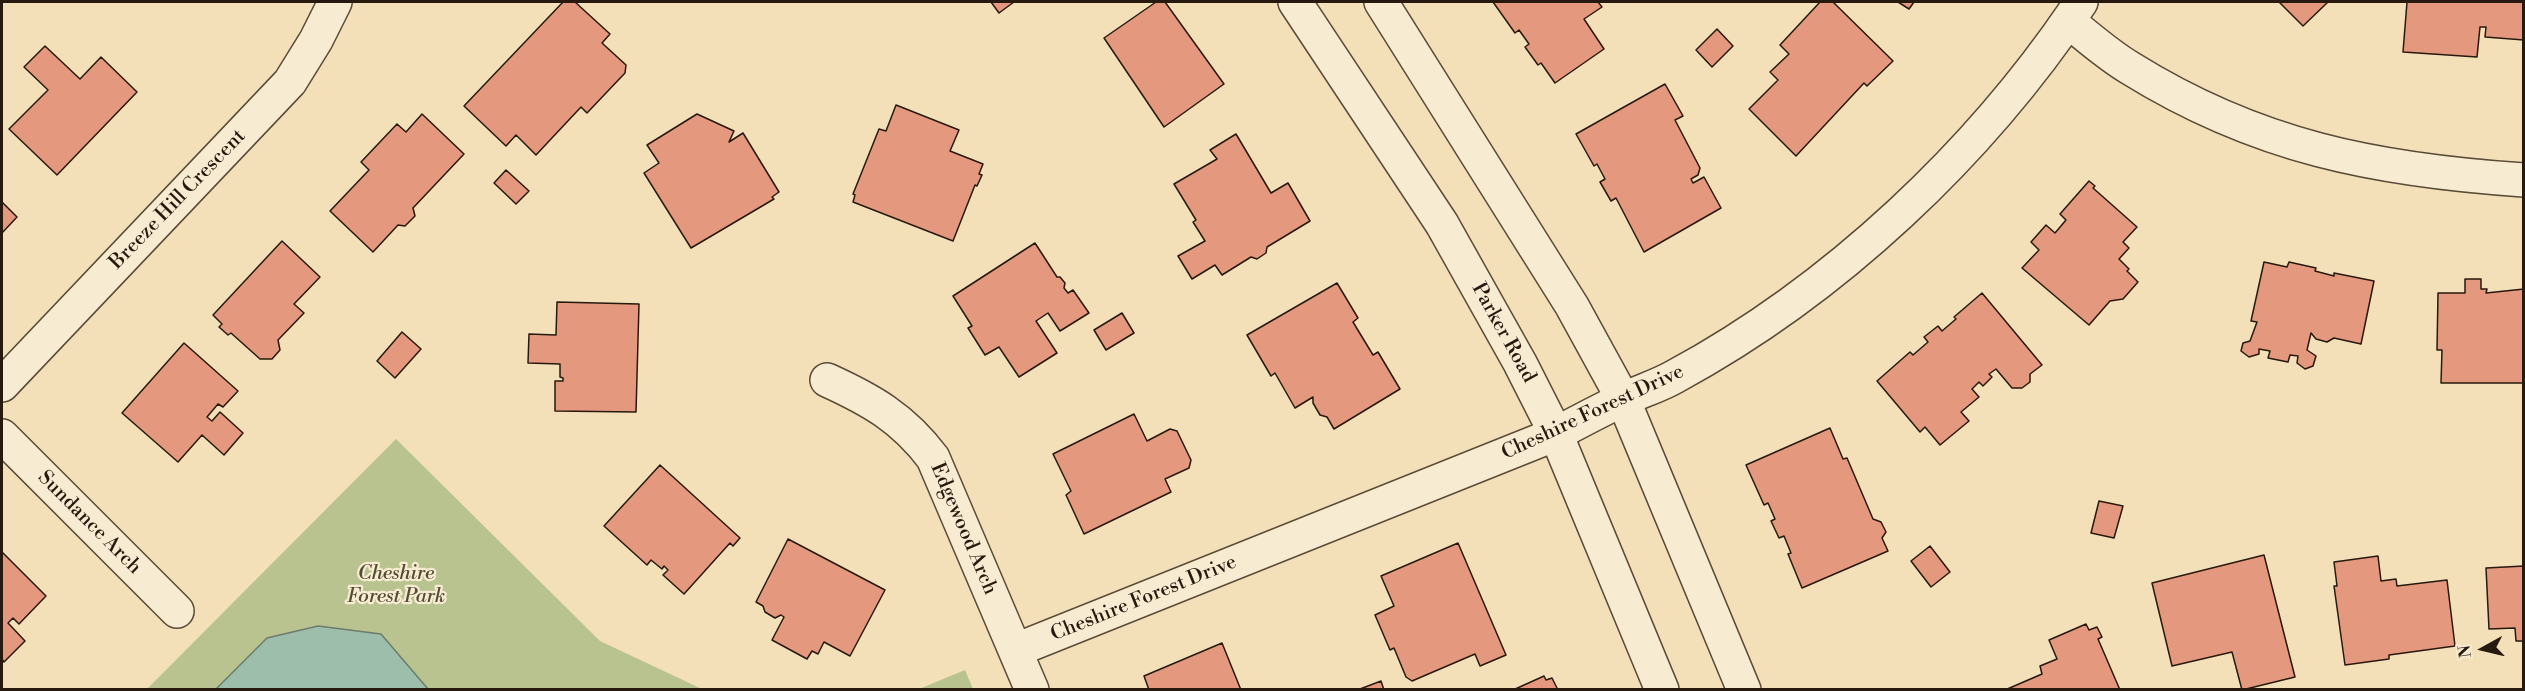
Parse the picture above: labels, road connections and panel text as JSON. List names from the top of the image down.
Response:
{
  "streets": {
    "street": [
      "Breeze Hill Crescent",
      "Parker Road",
      "Cheshire Forest Drive",
      "Sundance Arch",
      "Edgewood Arch"
    ]
  },
  "crossings": [
    ["Parker Road", "Cheshire Forest Drive"],
    ["Cheshire Forest Drive", "Edgewood Arch"]
  ],
  "parks": ["Cheshire Forest Park"],
  "north": "left"
}
